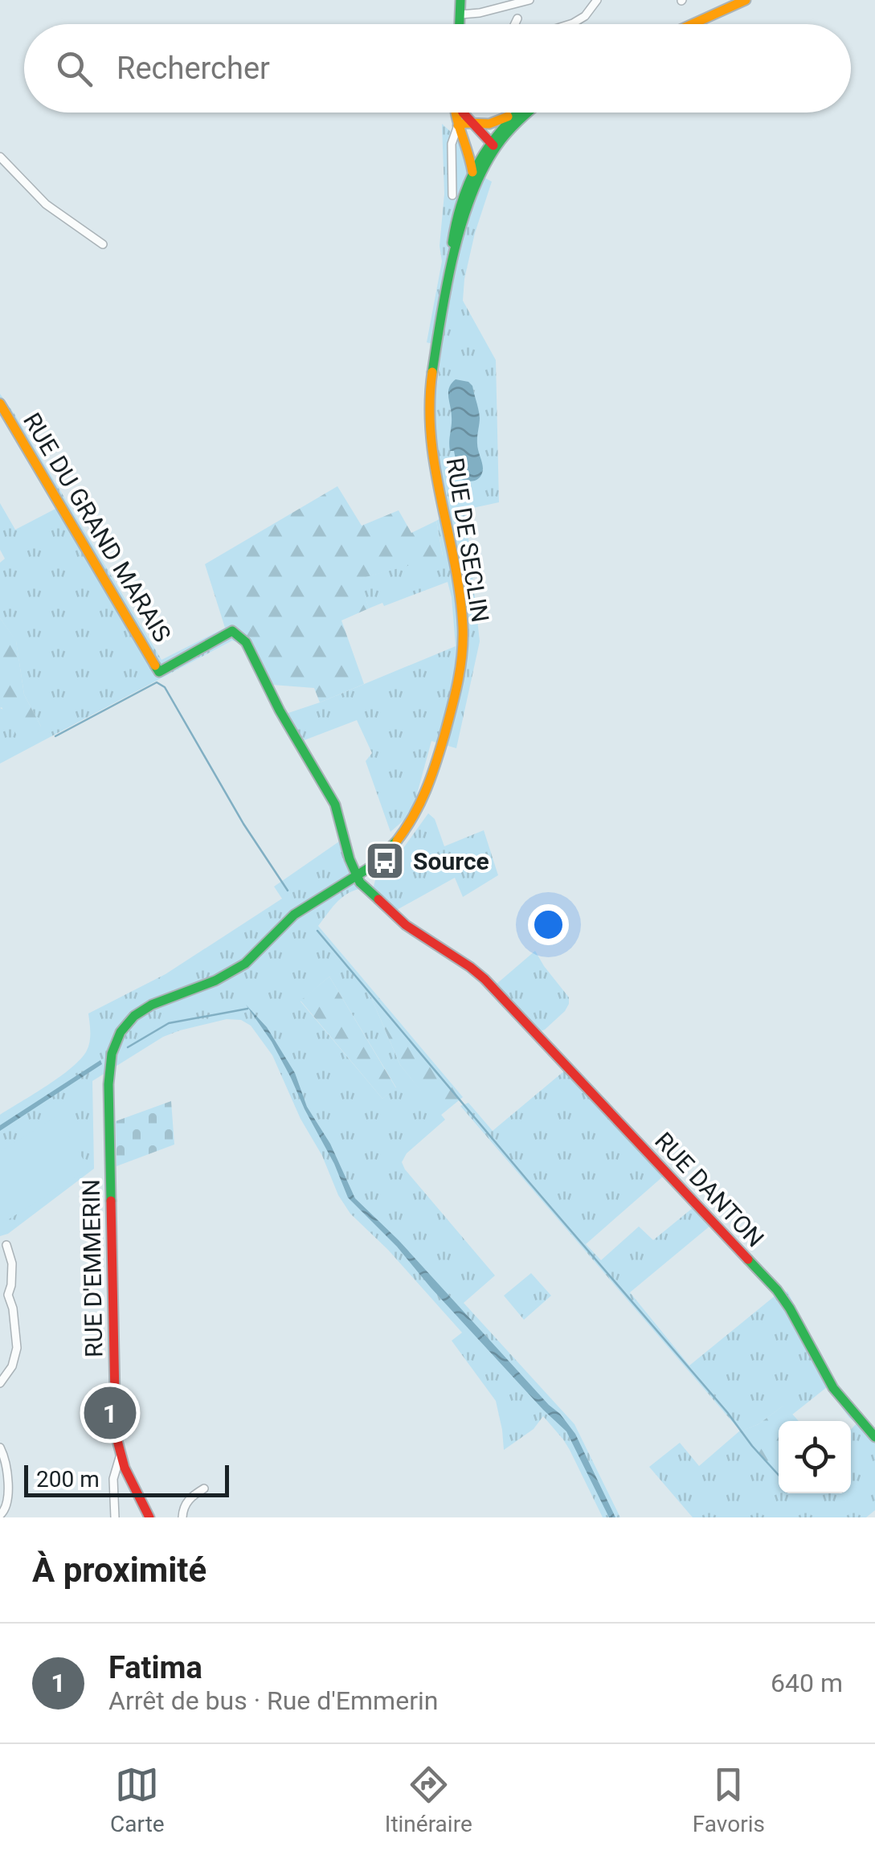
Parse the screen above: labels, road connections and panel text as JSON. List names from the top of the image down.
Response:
{
  "streets": {
    "main road": [
      "RUE DU GRAND MARAIS",
      "RUE DE SECLIN",
      "RUE DANTON",
      "RUE D'EMMERIN"
    ]
  },
  "crossings": [
    ["RUE DU GRAND MARAIS", "RUE DE SECLIN"],
    ["RUE DU GRAND MARAIS", "RUE DANTON"],
    ["RUE DE SECLIN", "RUE DANTON"],
    ["RUE DE SECLIN", "RUE D'EMMERIN"]
  ],
  "places": {
    "bus stop": ["Source"]
  },
  "scale_bar": "200 m",
  "page": {
    "search": "Rechercher",
    "pins": "1",
    "scale": "200 m",
    "heading": "À proximité",
    "list": [
      {
        "mark": "1",
        "name": "Fatima",
        "note": "Arrêt de bus · Rue d'Emmerin",
        "value": "640 m"
      }
    ],
    "nav": ["Carte", "Itinéraire", "Favoris"]
  }
}
